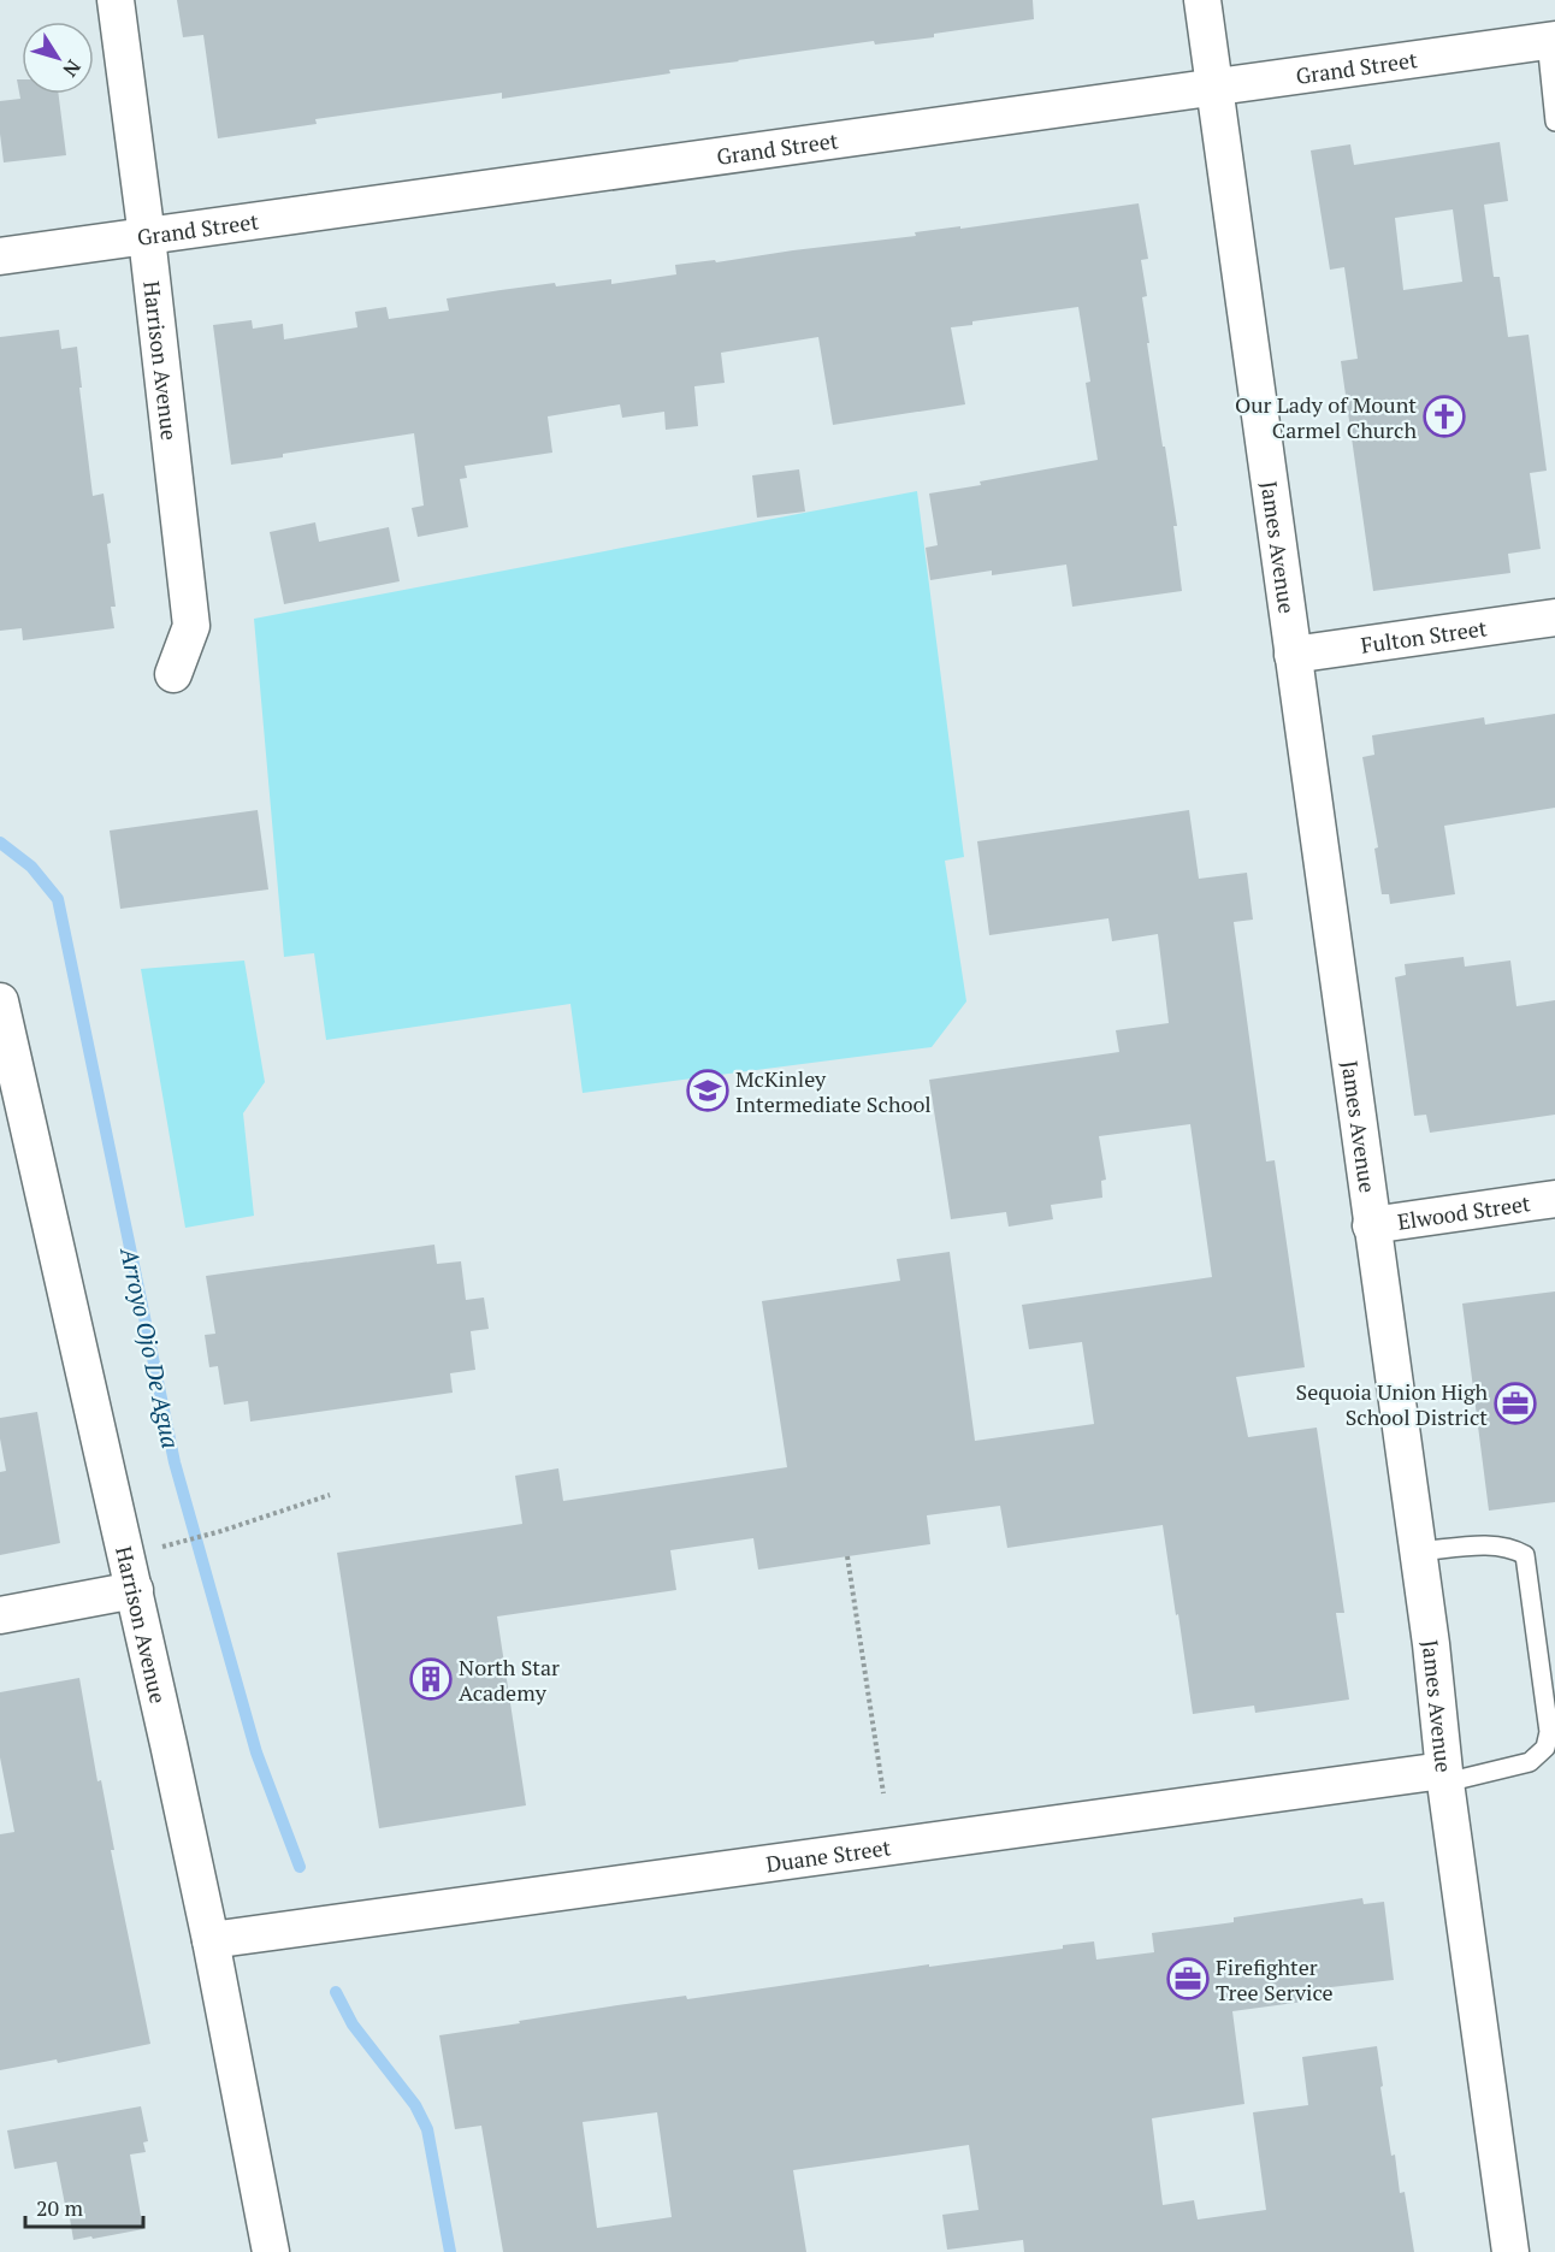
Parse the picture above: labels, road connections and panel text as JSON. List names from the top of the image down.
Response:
{
  "streets": {
    "street": [
      "Grand Street",
      "Harrison Avenue",
      "James Avenue",
      "Fulton Street",
      "Elwood Street",
      "Duane Street"
    ]
  },
  "crossings": [
    ["Grand Street", "Harrison Avenue"],
    ["Grand Street", "James Avenue"],
    ["Harrison Avenue", "Duane Street"],
    ["James Avenue", "Fulton Street"],
    ["James Avenue", "Elwood Street"],
    ["James Avenue", "Duane Street"]
  ],
  "water": ["Arroyo Ojo De Agua"],
  "places": {
    "church": ["Our Lady of Mount Carmel Church"],
    "school or university": ["McKinley Intermediate School"],
    "office": ["Sequoia Union High School District", "Firefighter Tree Service"],
    "building": ["North Star Academy"]
  },
  "scale_bar": "20 m",
  "north": "bottom right"
}
